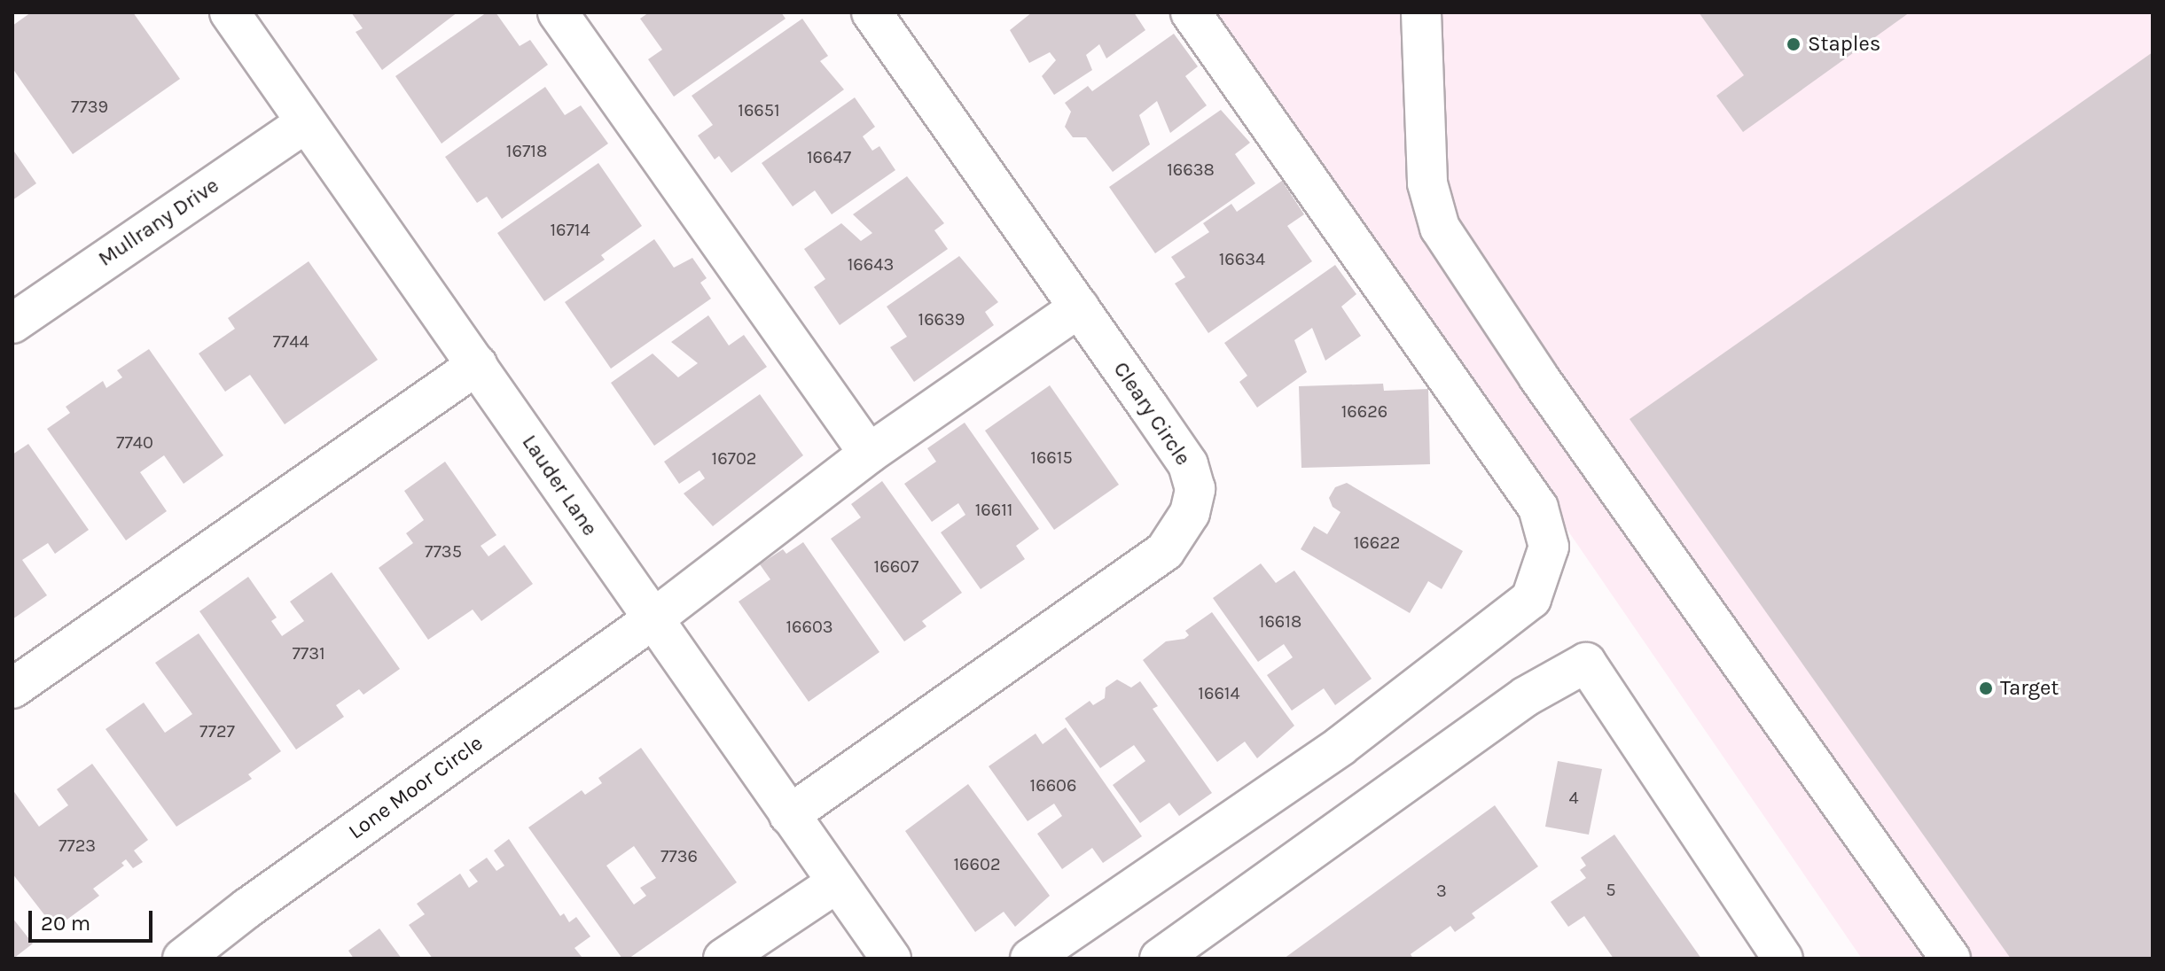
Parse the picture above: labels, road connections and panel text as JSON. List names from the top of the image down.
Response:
{
  "streets": {
    "street": [
      "Mullrany Drive",
      "Cleary Circle",
      "Lauder Lane",
      "Lone Moor Circle"
    ]
  },
  "crossings": [
    ["Mullrany Drive", "Lauder Lane"],
    ["Cleary Circle", "Lauder Lane"],
    ["Cleary Circle", "Lone Moor Circle"],
    ["Lauder Lane", "Lone Moor Circle"]
  ],
  "places": ["Staples", "Target"],
  "house_numbers": [
    "7739",
    "16651",
    "16718",
    "16647",
    "16638",
    "16714",
    "16634",
    "16643",
    "16639",
    "7744",
    "16626",
    "7740",
    "16615",
    "16702",
    "16611",
    "16622",
    "7735",
    "16607",
    "16618",
    "16603",
    "7731",
    "16614",
    "7727",
    "16606",
    "4",
    "7723",
    "7736",
    "16602",
    "5",
    "3"
  ],
  "scale_bar": "20 m"
}
